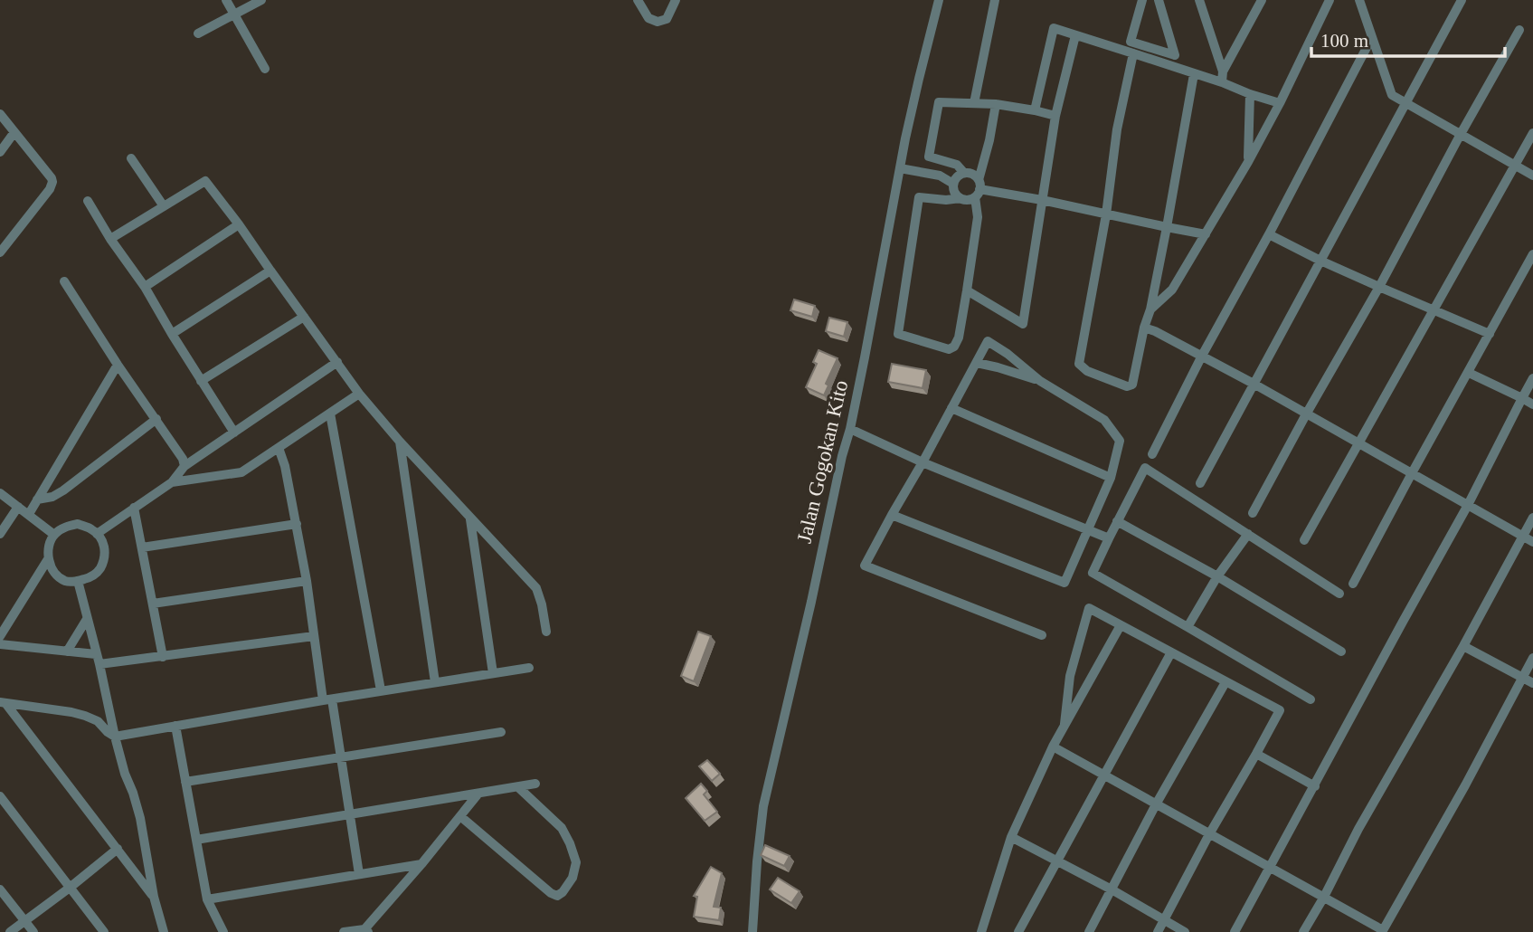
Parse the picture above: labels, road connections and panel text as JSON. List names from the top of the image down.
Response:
{
  "streets": {
    "street": ["Jalan Gogokan Kito"]
  },
  "scale_bar": "100 m"
}
